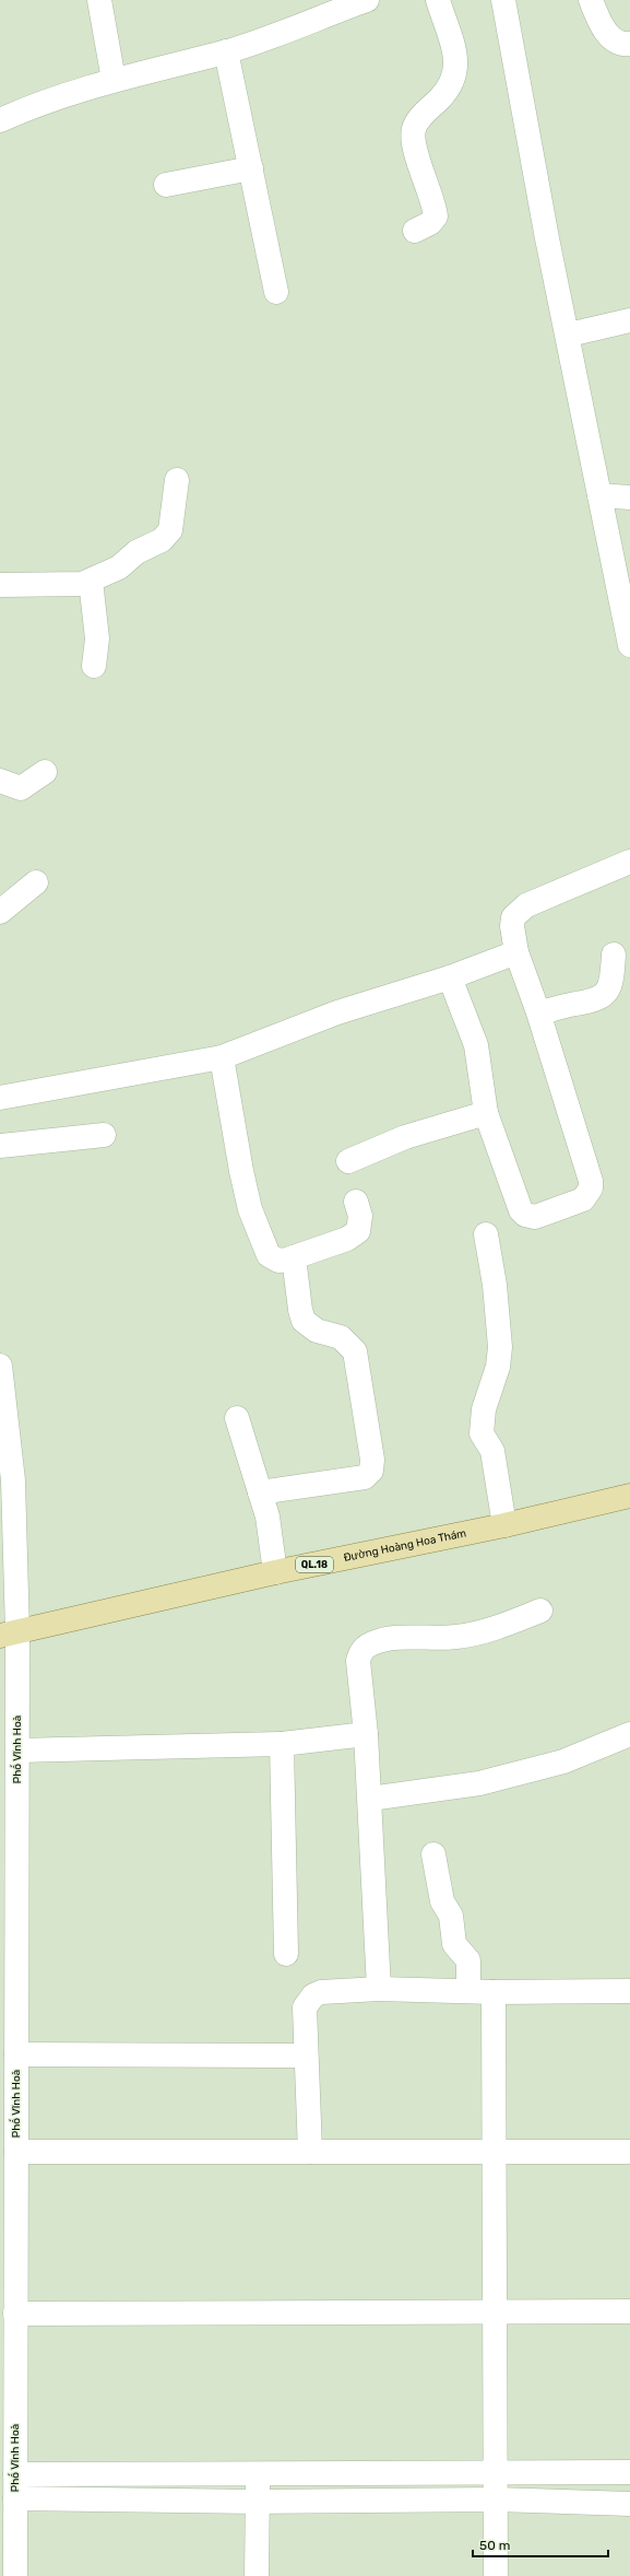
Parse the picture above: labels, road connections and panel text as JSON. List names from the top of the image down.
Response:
{
  "streets": {
    "main road": ["Đường Hoàng Hoa Thám", "QL.18"],
    "street": ["Phố Vĩnh Hoà"]
  },
  "crossings": [
    ["Đường Hoàng Hoa Thám", "Phố Vĩnh Hoà"]
  ],
  "scale_bar": "50 m"
}
